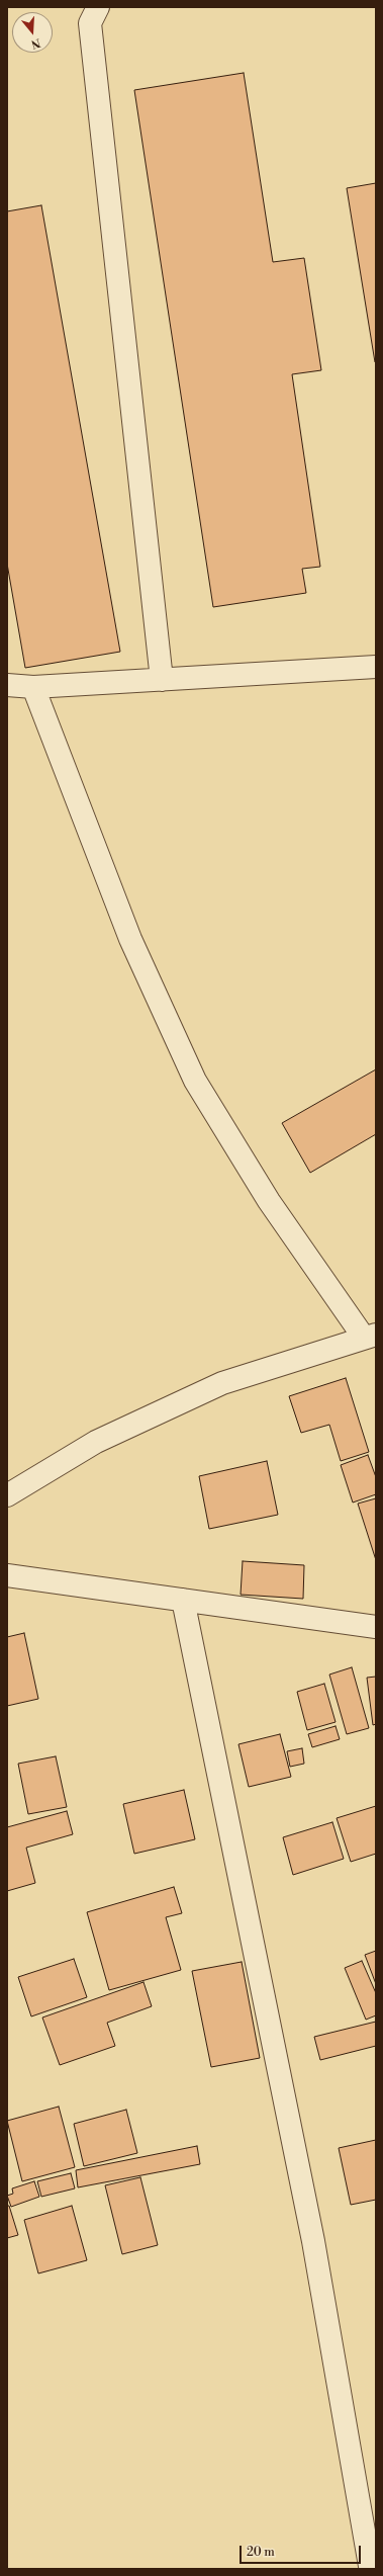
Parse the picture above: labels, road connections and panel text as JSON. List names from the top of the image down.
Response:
{
  "scale_bar": "20 m",
  "north": "bottom"
}
